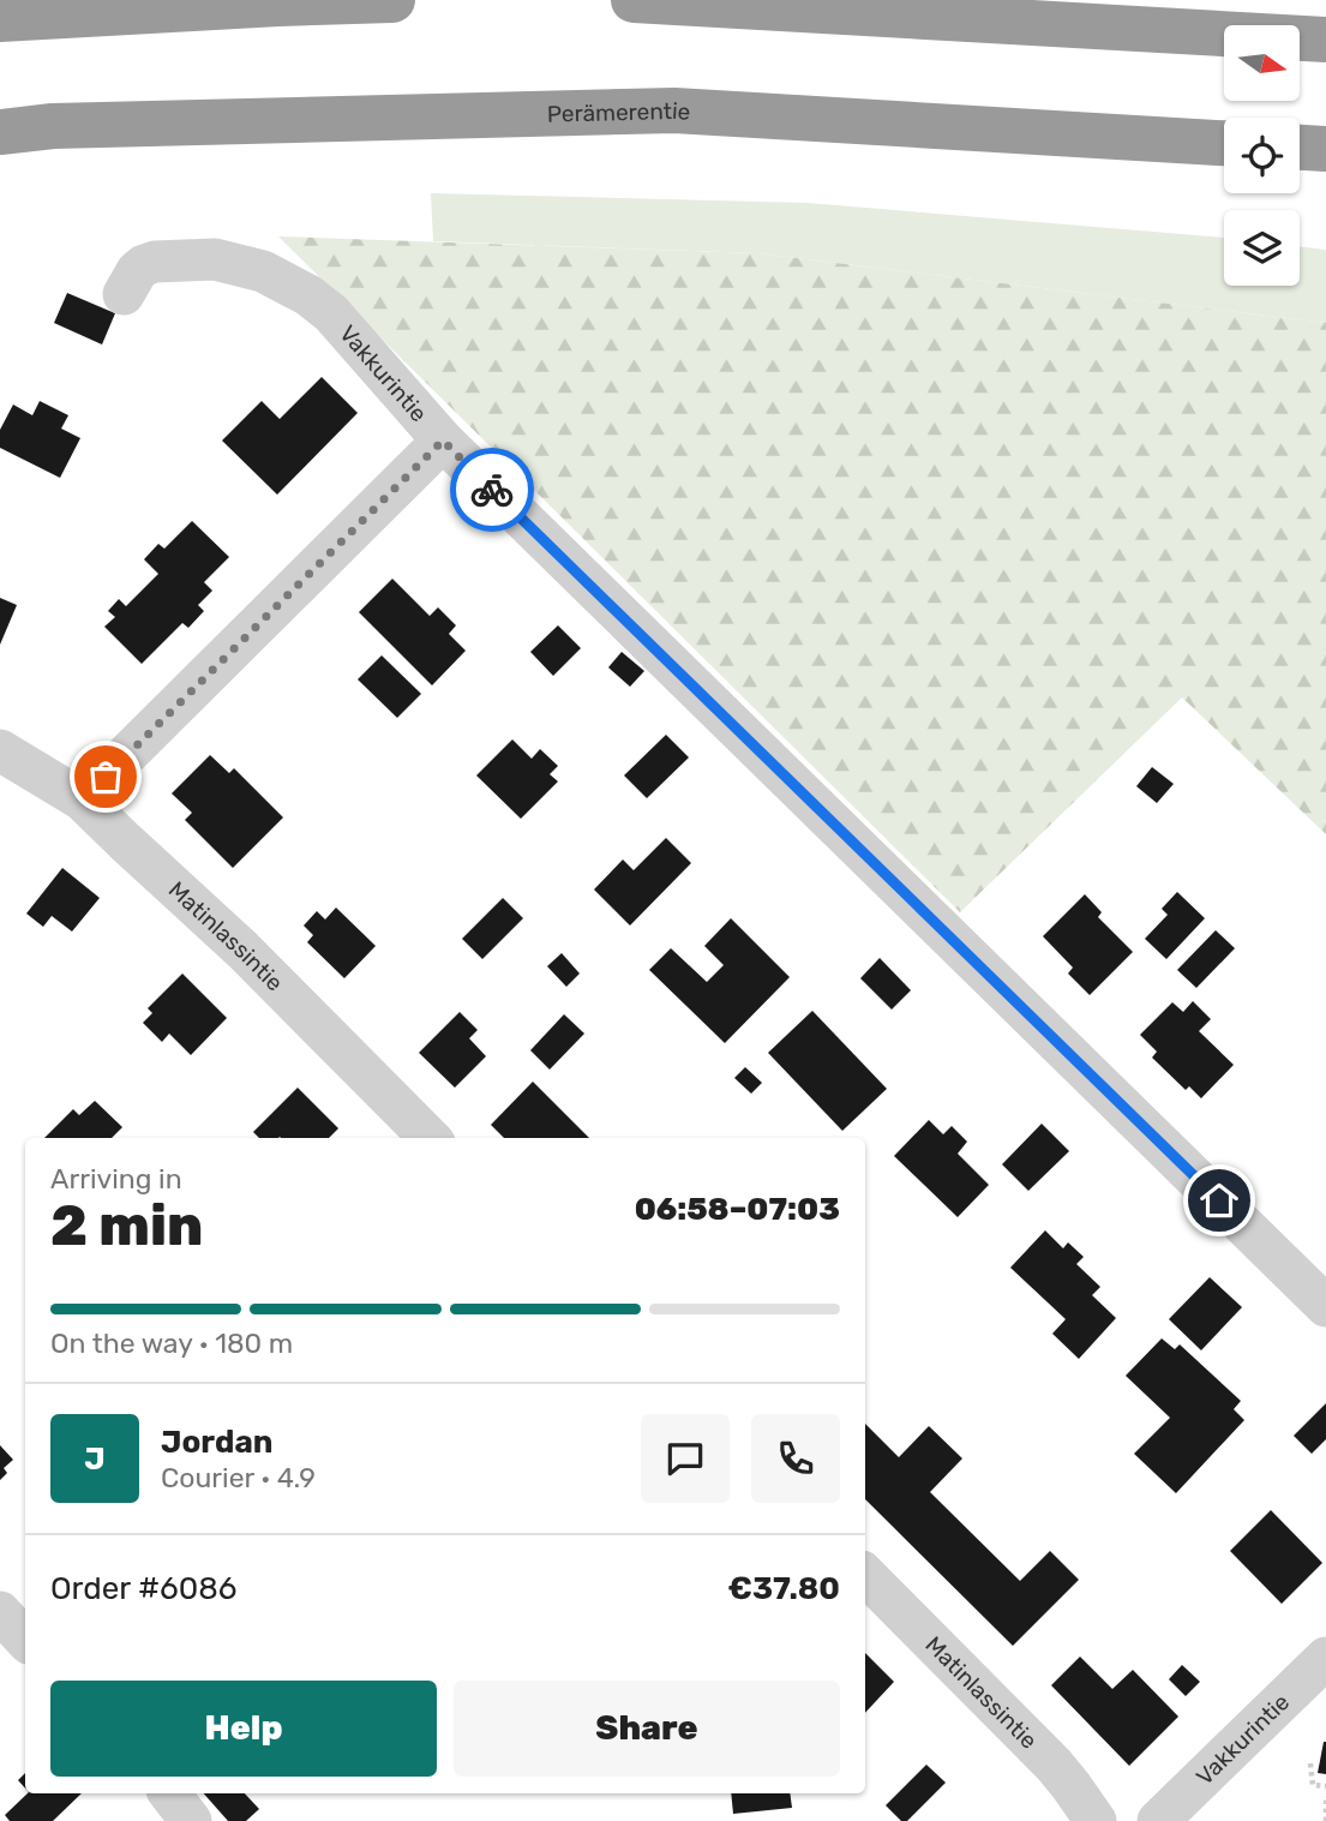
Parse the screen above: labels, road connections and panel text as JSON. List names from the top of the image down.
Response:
{
  "streets": {
    "highway": ["Perämerentie"],
    "street": ["Vakkurintie", "Matinlassintie"]
  },
  "north": "right",
  "page": {
    "heading": ["2 min", "Arriving in", "06:58–07:03"],
    "panel": [
      "Jordan",
      "Courier · 4.9",
      "Order #6086",
      "€37.80"
    ],
    "bar": "On the way · 180 m",
    "round": "J",
    "buttons": ["Help", "Share"]
  }
}
